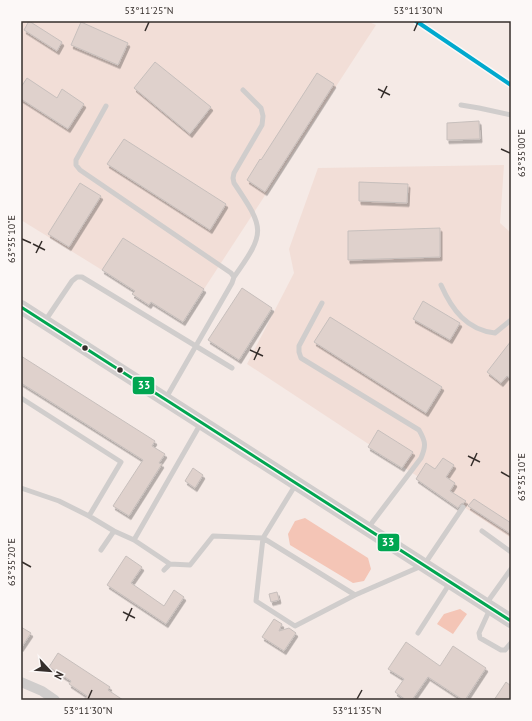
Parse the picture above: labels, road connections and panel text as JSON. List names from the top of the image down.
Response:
{
  "lines": ["transit line 33"],
  "north": "bottom right",
  "coordinates": [
    "53°11'25\"N",
    "53°11'30\"N",
    "63°35'00\"E",
    "63°35'10\"E",
    "63°35'20\"E",
    "53°11'35\"N"
  ]
}
